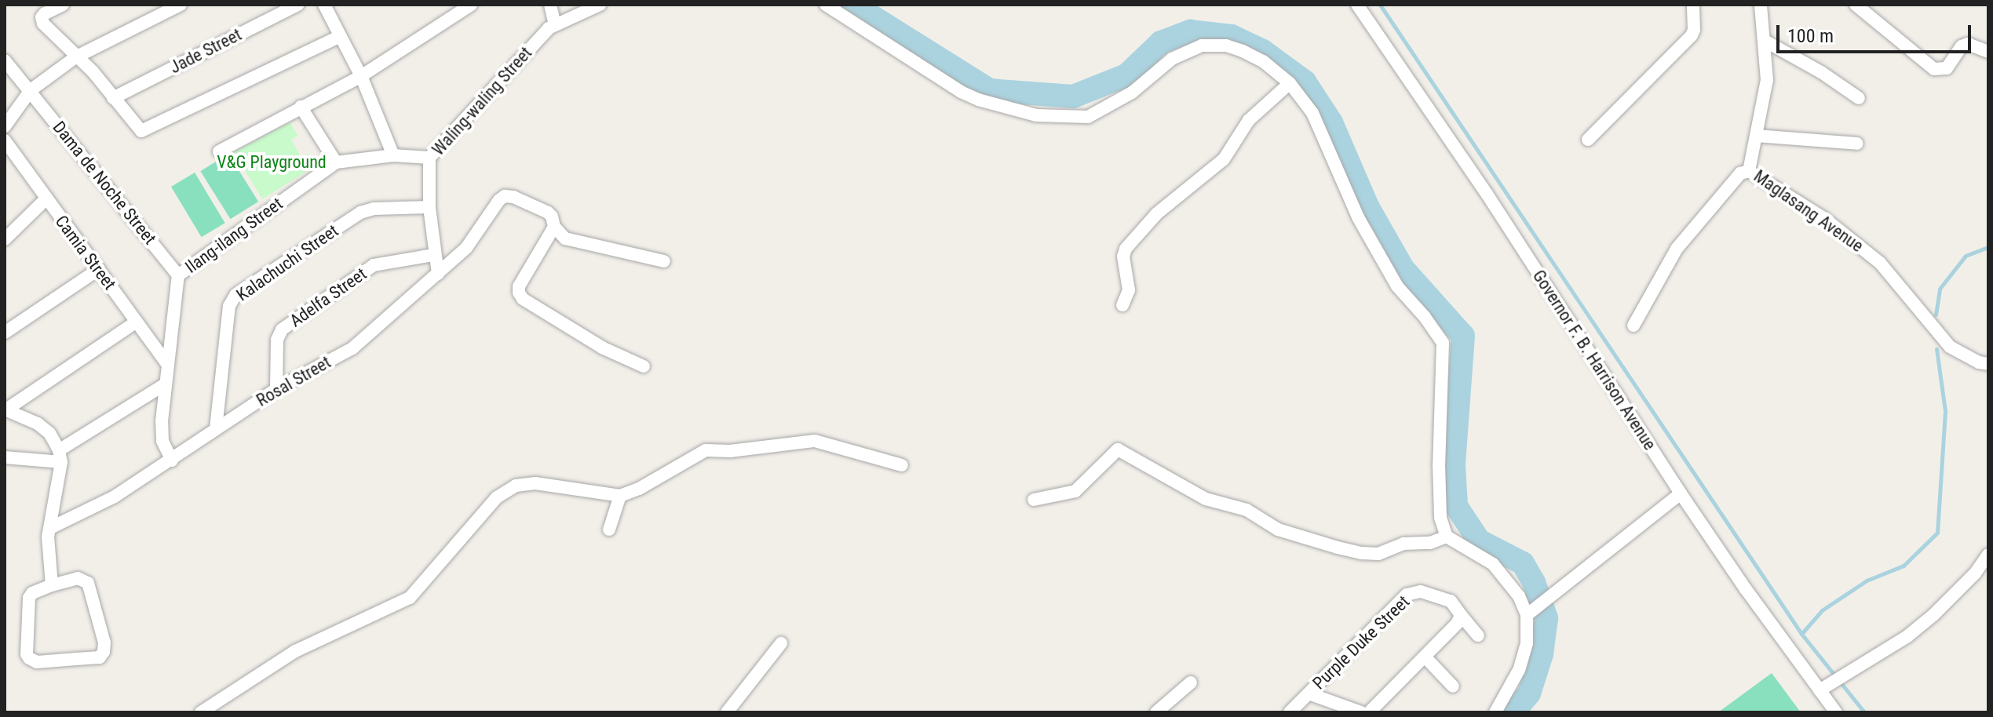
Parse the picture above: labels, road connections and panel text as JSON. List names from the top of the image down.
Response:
{
  "streets": {
    "street": [
      "Jade Street",
      "Waling-waling Street",
      "Dama de Noche Street",
      "Maglasang Avenue",
      "Ilang-ilang Street",
      "Camia Street",
      "Kalachuchi Street",
      "Adelfa Street",
      "Governor F. B. Harrison Avenue",
      "Rosal Street",
      "Purple Duke Street"
    ]
  },
  "crossings": [
    ["Waling-waling Street", "Ilang-ilang Street"],
    ["Waling-waling Street", "Kalachuchi Street"],
    ["Waling-waling Street", "Adelfa Street"],
    ["Waling-waling Street", "Rosal Street"],
    ["Dama de Noche Street", "Ilang-ilang Street"],
    ["Ilang-ilang Street", "Camia Street"],
    ["Ilang-ilang Street", "Rosal Street"],
    ["Kalachuchi Street", "Rosal Street"],
    ["Adelfa Street", "Rosal Street"]
  ],
  "parks": ["V&G Playground"],
  "scale_bar": "100 m"
}
